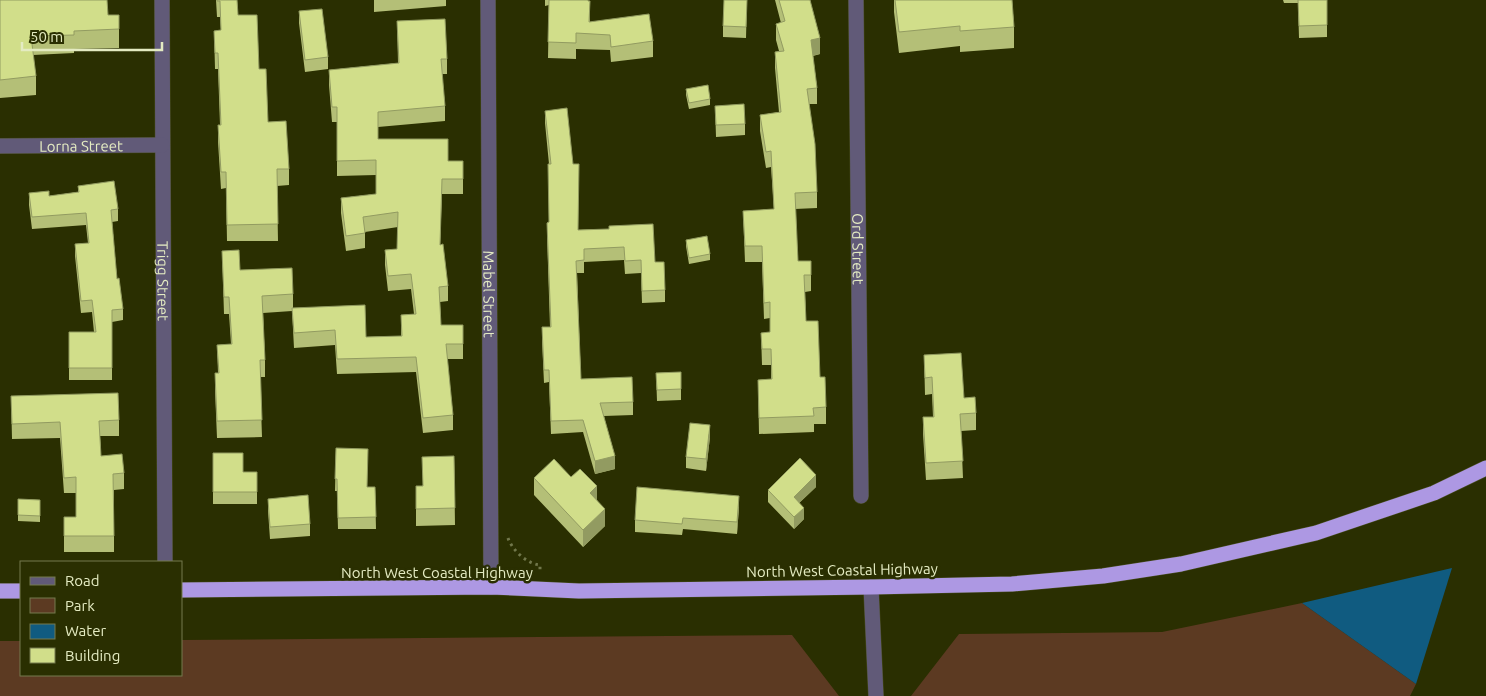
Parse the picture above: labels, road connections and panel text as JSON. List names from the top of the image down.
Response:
{
  "streets": {
    "highway": ["North West Coastal Highway"],
    "street": [
      "Lorna Street",
      "Ord Street",
      "Trigg Street",
      "Mabel Street"
    ]
  },
  "crossings": [
    ["Lorna Street", "Trigg Street"],
    ["Mabel Street", "North West Coastal Highway"]
  ],
  "legend": [
    "Road",
    "Park",
    "Water",
    "Building"
  ],
  "scale_bar": "50 m"
}
